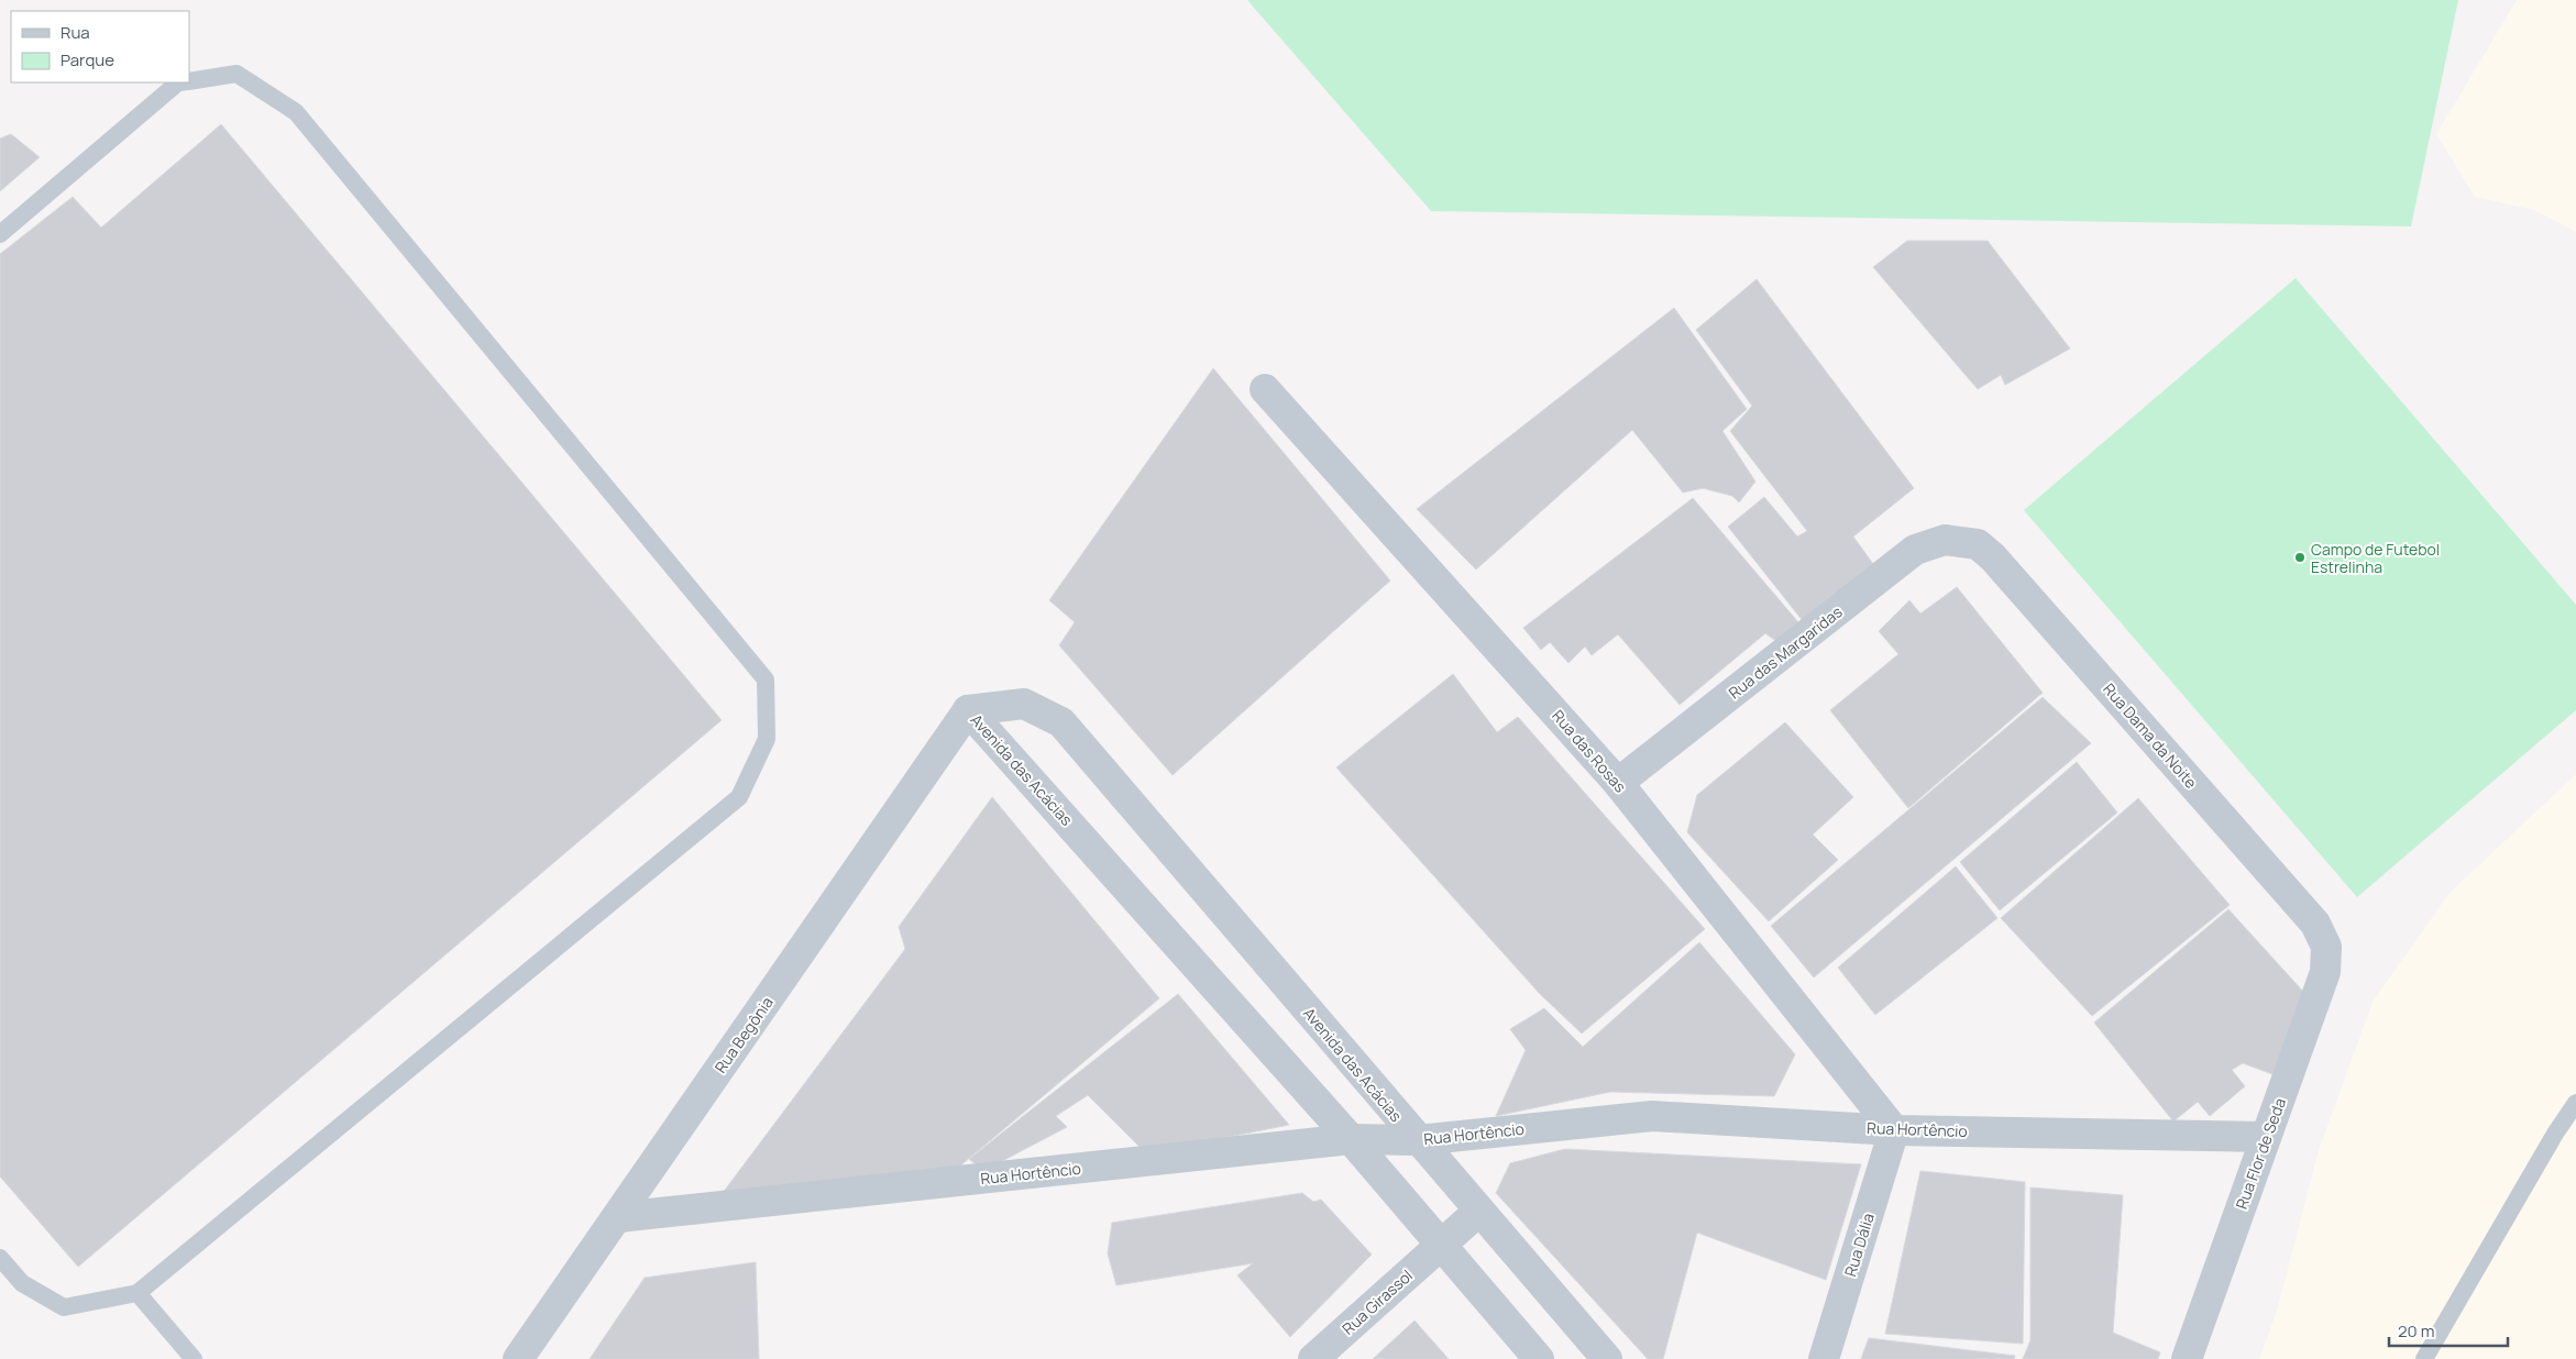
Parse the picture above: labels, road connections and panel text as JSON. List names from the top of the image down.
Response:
{
  "streets": {
    "street": [
      "Rua das Margaridas",
      "Rua Dama da Noite",
      "Rua das Rosas",
      "Avenida das Acácias",
      "Rua Begônia",
      "Rua Hortêncio",
      "Rua Flor de Seda",
      "Rua Dália",
      "Rua Girassol"
    ]
  },
  "crossings": [
    ["Rua das Margaridas", "Rua Dama da Noite"],
    ["Rua das Margaridas", "Rua das Rosas"],
    ["Rua Dama da Noite", "Rua Flor de Seda"],
    ["Rua das Rosas", "Rua Hortêncio"],
    ["Rua das Rosas", "Rua Dália"],
    ["Avenida das Acácias", "Rua Begônia"],
    ["Avenida das Acácias", "Rua Hortêncio"],
    ["Avenida das Acácias", "Rua Girassol"],
    ["Rua Begônia", "Rua Hortêncio"],
    ["Rua Hortêncio", "Rua Flor de Seda"],
    ["Rua Hortêncio", "Rua Dália"]
  ],
  "places": ["Campo de Futebol Estrelinha"],
  "legend": ["Rua", "Parque"],
  "scale_bar": "20 m"
}
